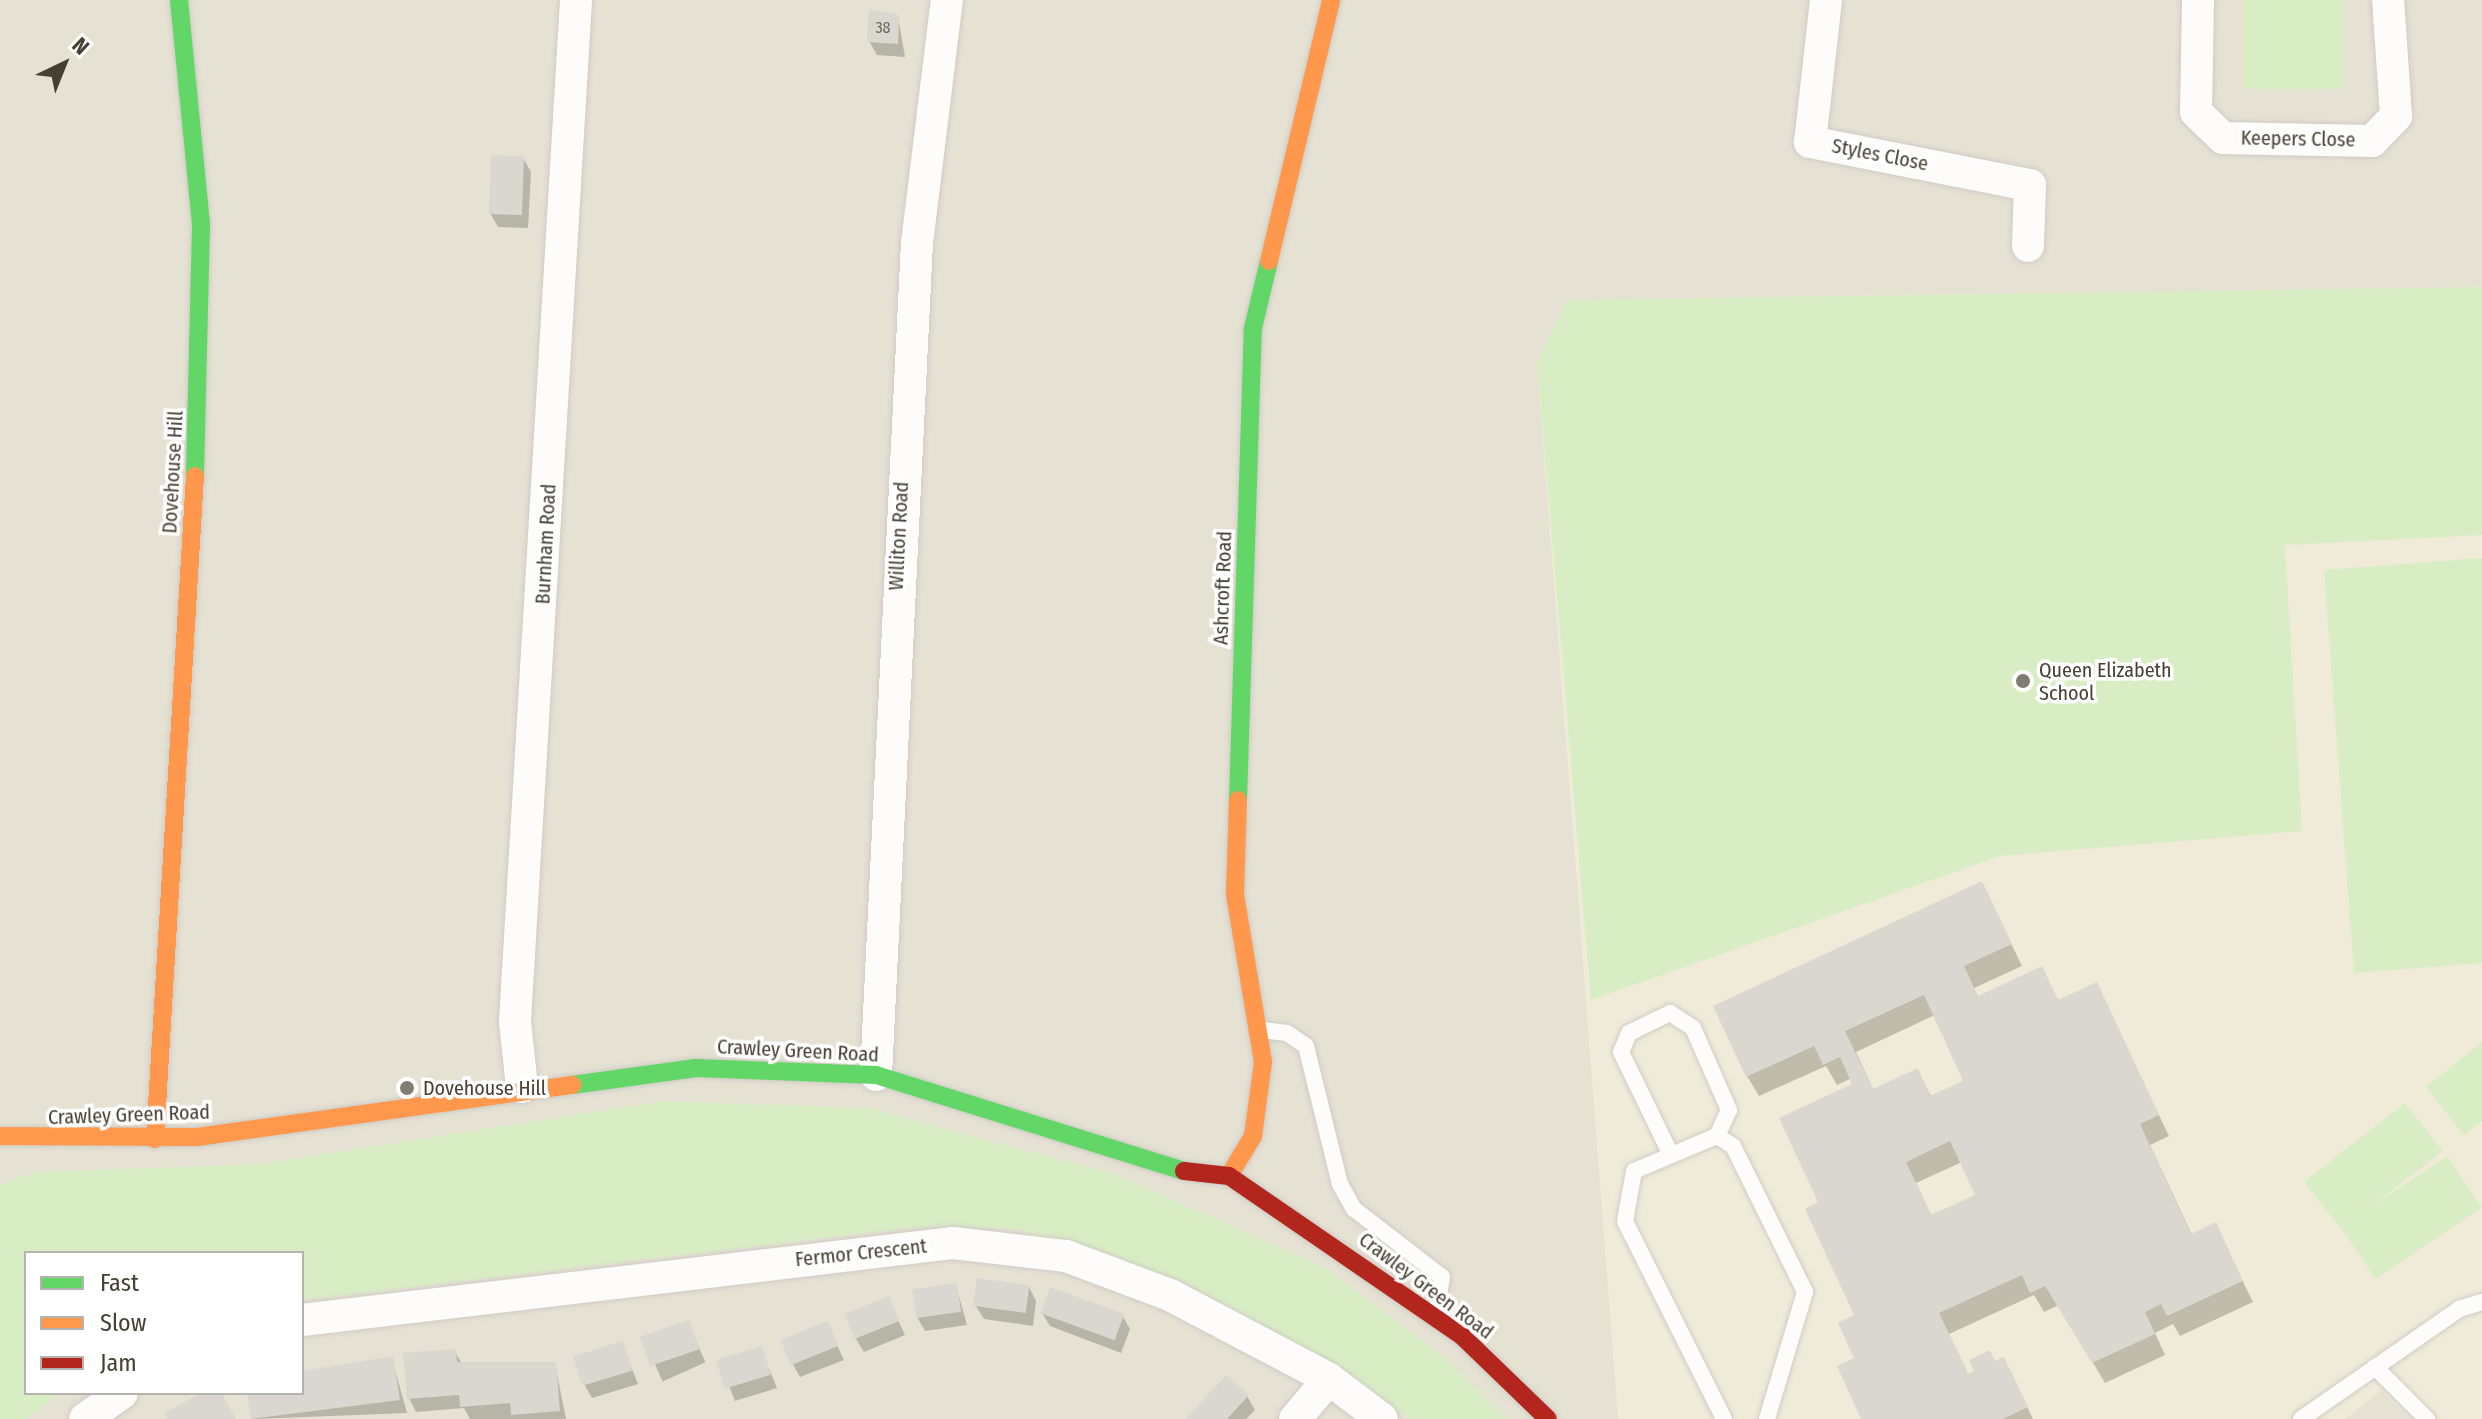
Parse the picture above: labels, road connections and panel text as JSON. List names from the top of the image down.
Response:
{
  "streets": {
    "street": [
      "Keepers Close",
      "Styles Close",
      "Dovehouse Hill",
      "Williton Road",
      "Burnham Road",
      "Ashcroft Road",
      "Crawley Green Road",
      "Fermor Crescent"
    ]
  },
  "crossings": [
    ["Dovehouse Hill", "Crawley Green Road"],
    ["Williton Road", "Crawley Green Road"],
    ["Burnham Road", "Crawley Green Road"],
    ["Ashcroft Road", "Crawley Green Road"]
  ],
  "places": ["Queen Elizabeth School", "Dovehouse Hill"],
  "house_numbers": ["38"],
  "legend": ["Fast", "Slow", "Jam"],
  "north": "top right"
}
